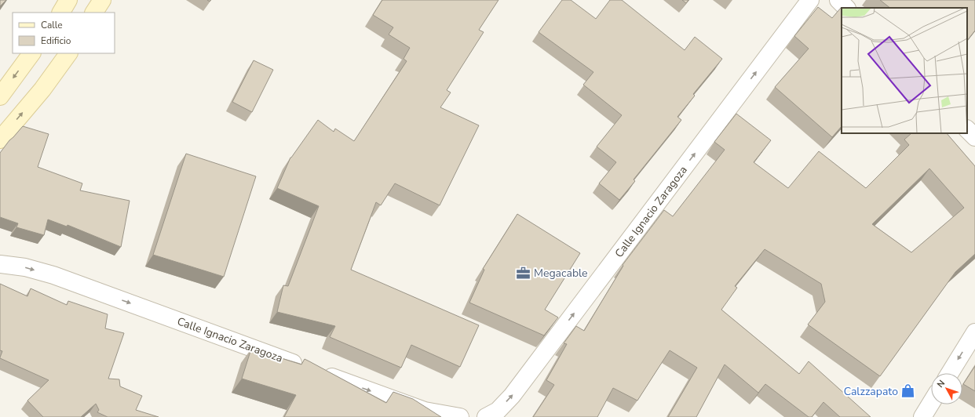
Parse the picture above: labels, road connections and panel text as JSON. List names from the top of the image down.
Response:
{
  "streets": {
    "street": ["Calle Ignacio Zaragoza"]
  },
  "one_way": ["Calle Ignacio Zaragoza"],
  "places": {
    "office": ["Megacable"],
    "shop": ["Calzzapato"]
  },
  "legend": ["Calle", "Edificio"],
  "north": "top left"
}
